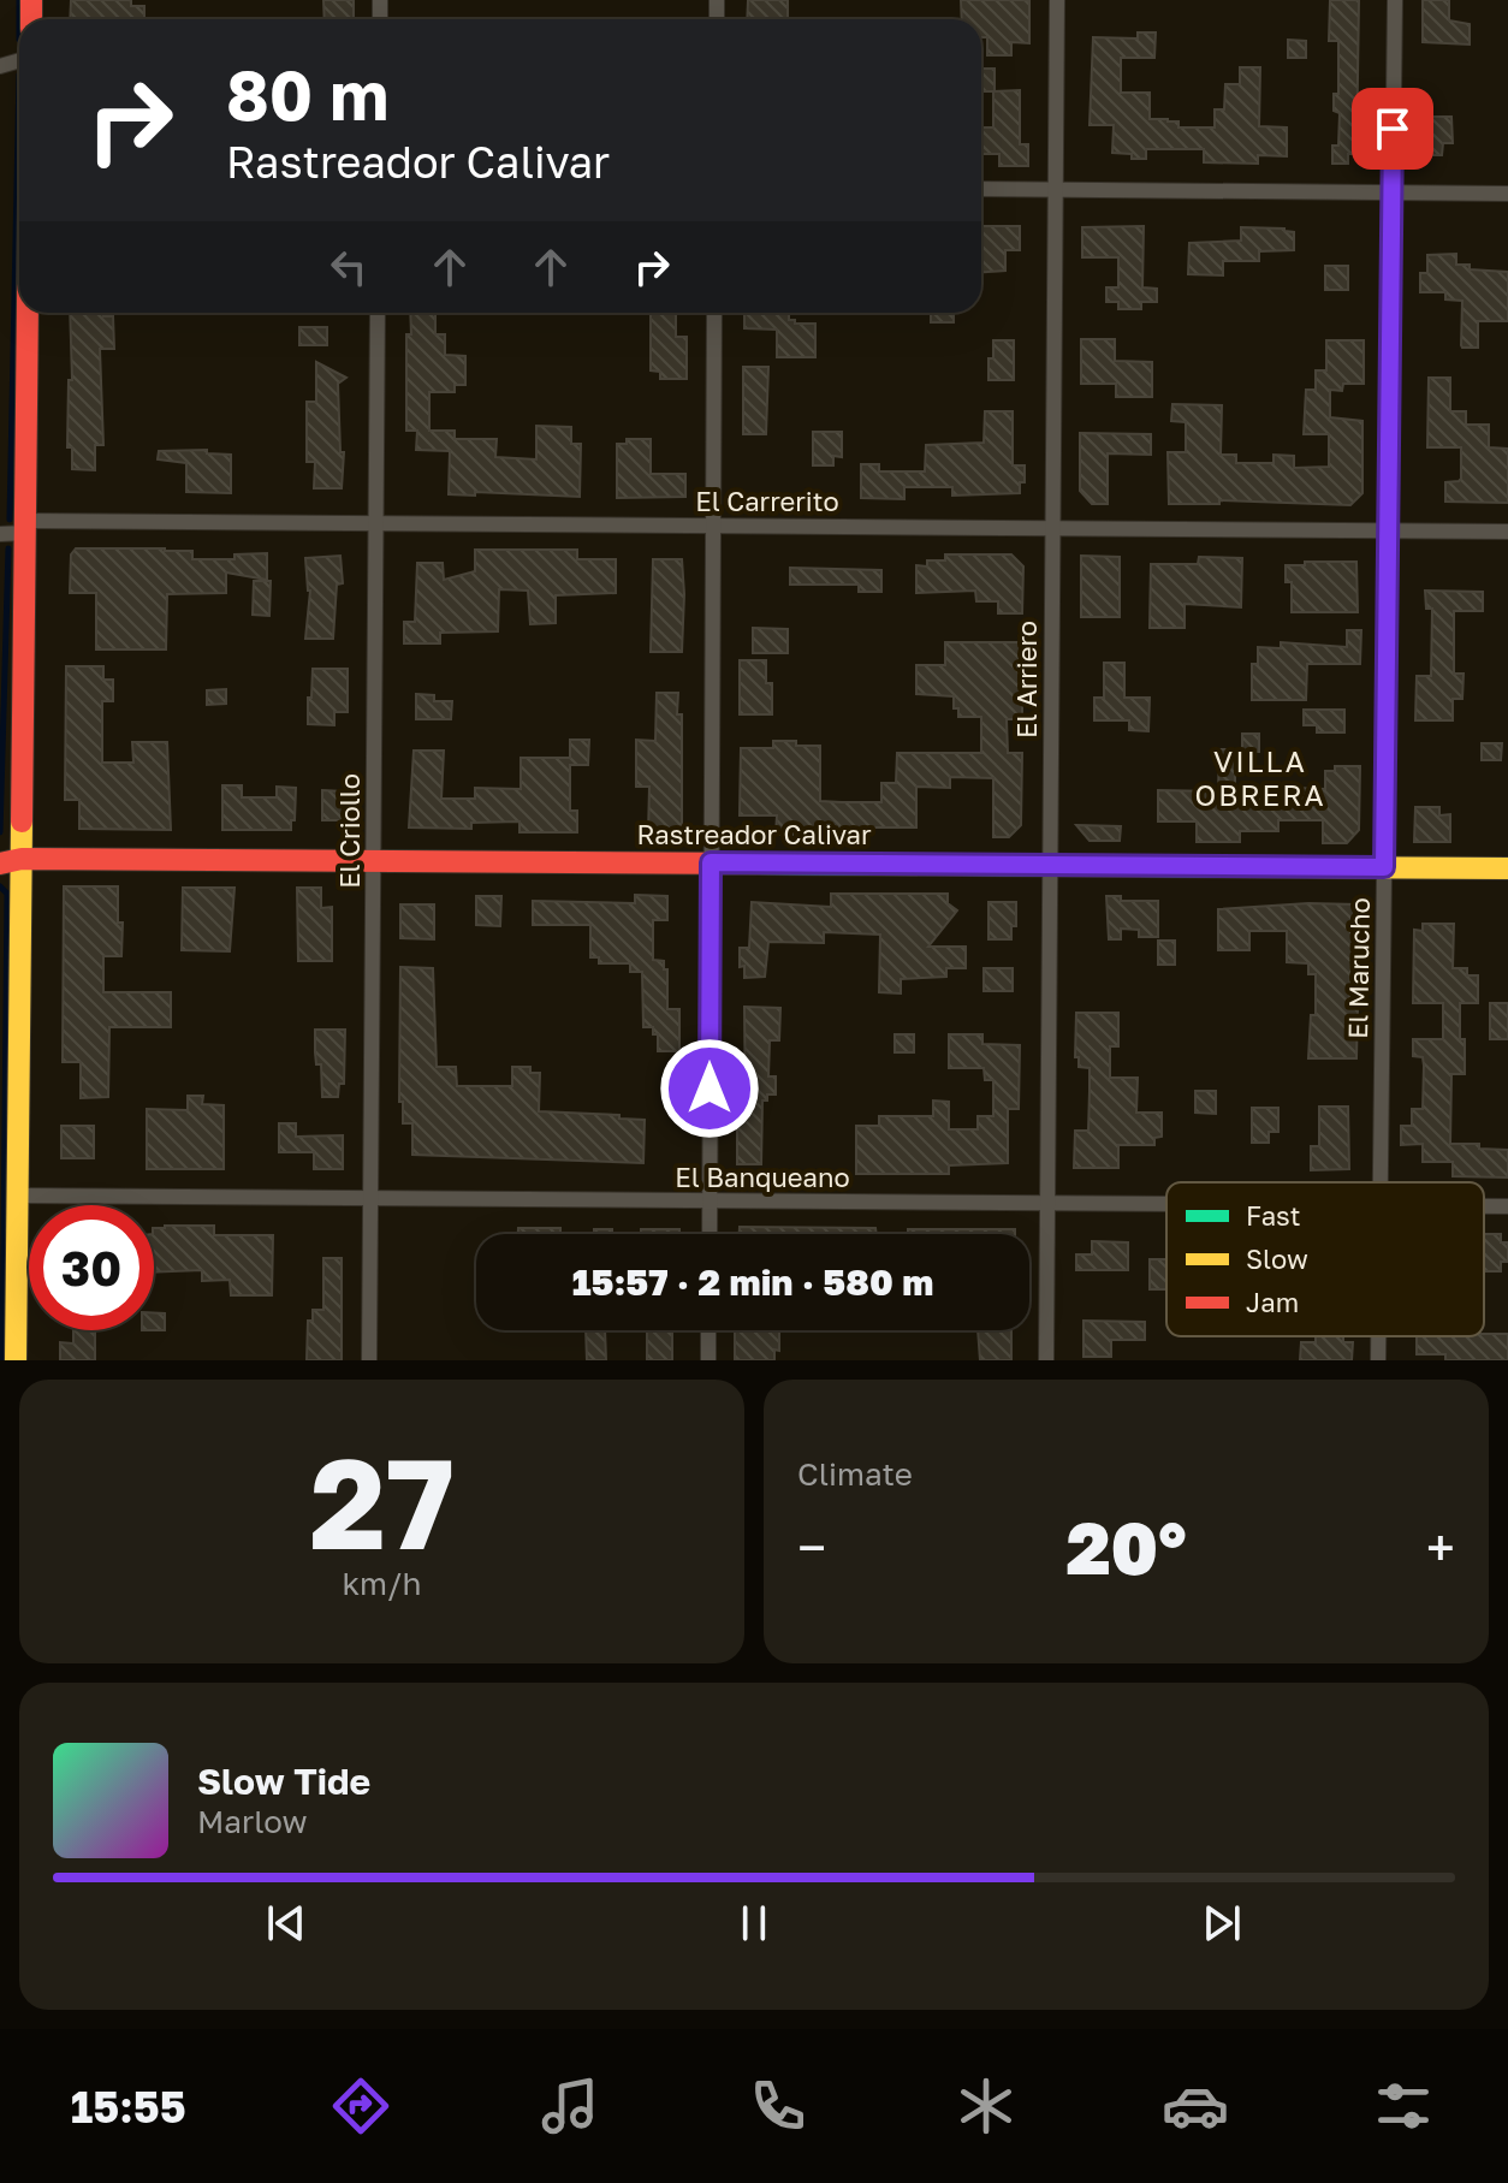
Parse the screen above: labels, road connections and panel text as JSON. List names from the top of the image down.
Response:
{
  "streets": {
    "main road": ["Rastreador Calivar"],
    "street": [
      "El Carrerito",
      "El Arriero",
      "El Criollo",
      "El Marucho",
      "El Banqueano"
    ]
  },
  "crossings": [
    ["El Carrerito", "El Arriero"],
    ["El Carrerito", "El Criollo"],
    ["El Carrerito", "El Marucho"],
    ["El Arriero", "Rastreador Calivar"],
    ["El Arriero", "El Banqueano"],
    ["El Criollo", "Rastreador Calivar"],
    ["El Criollo", "El Banqueano"],
    ["Rastreador Calivar", "El Marucho"]
  ],
  "districts": ["VILLA OBRERA"],
  "legend": ["Fast", "Slow", "Jam"],
  "page": {
    "turn": ["80 m", "Rastreador Calivar"],
    "limit": "30",
    "trip": "15:57 · 2 min · 580 m",
    "tile": [
      ["27", "km/h"],
      "Climate"
    ],
    "heat": ["−", "20°", "+"],
    "song": ["Slow Tide", "Marlow"],
    "tabs": "15:55"
  }
}
